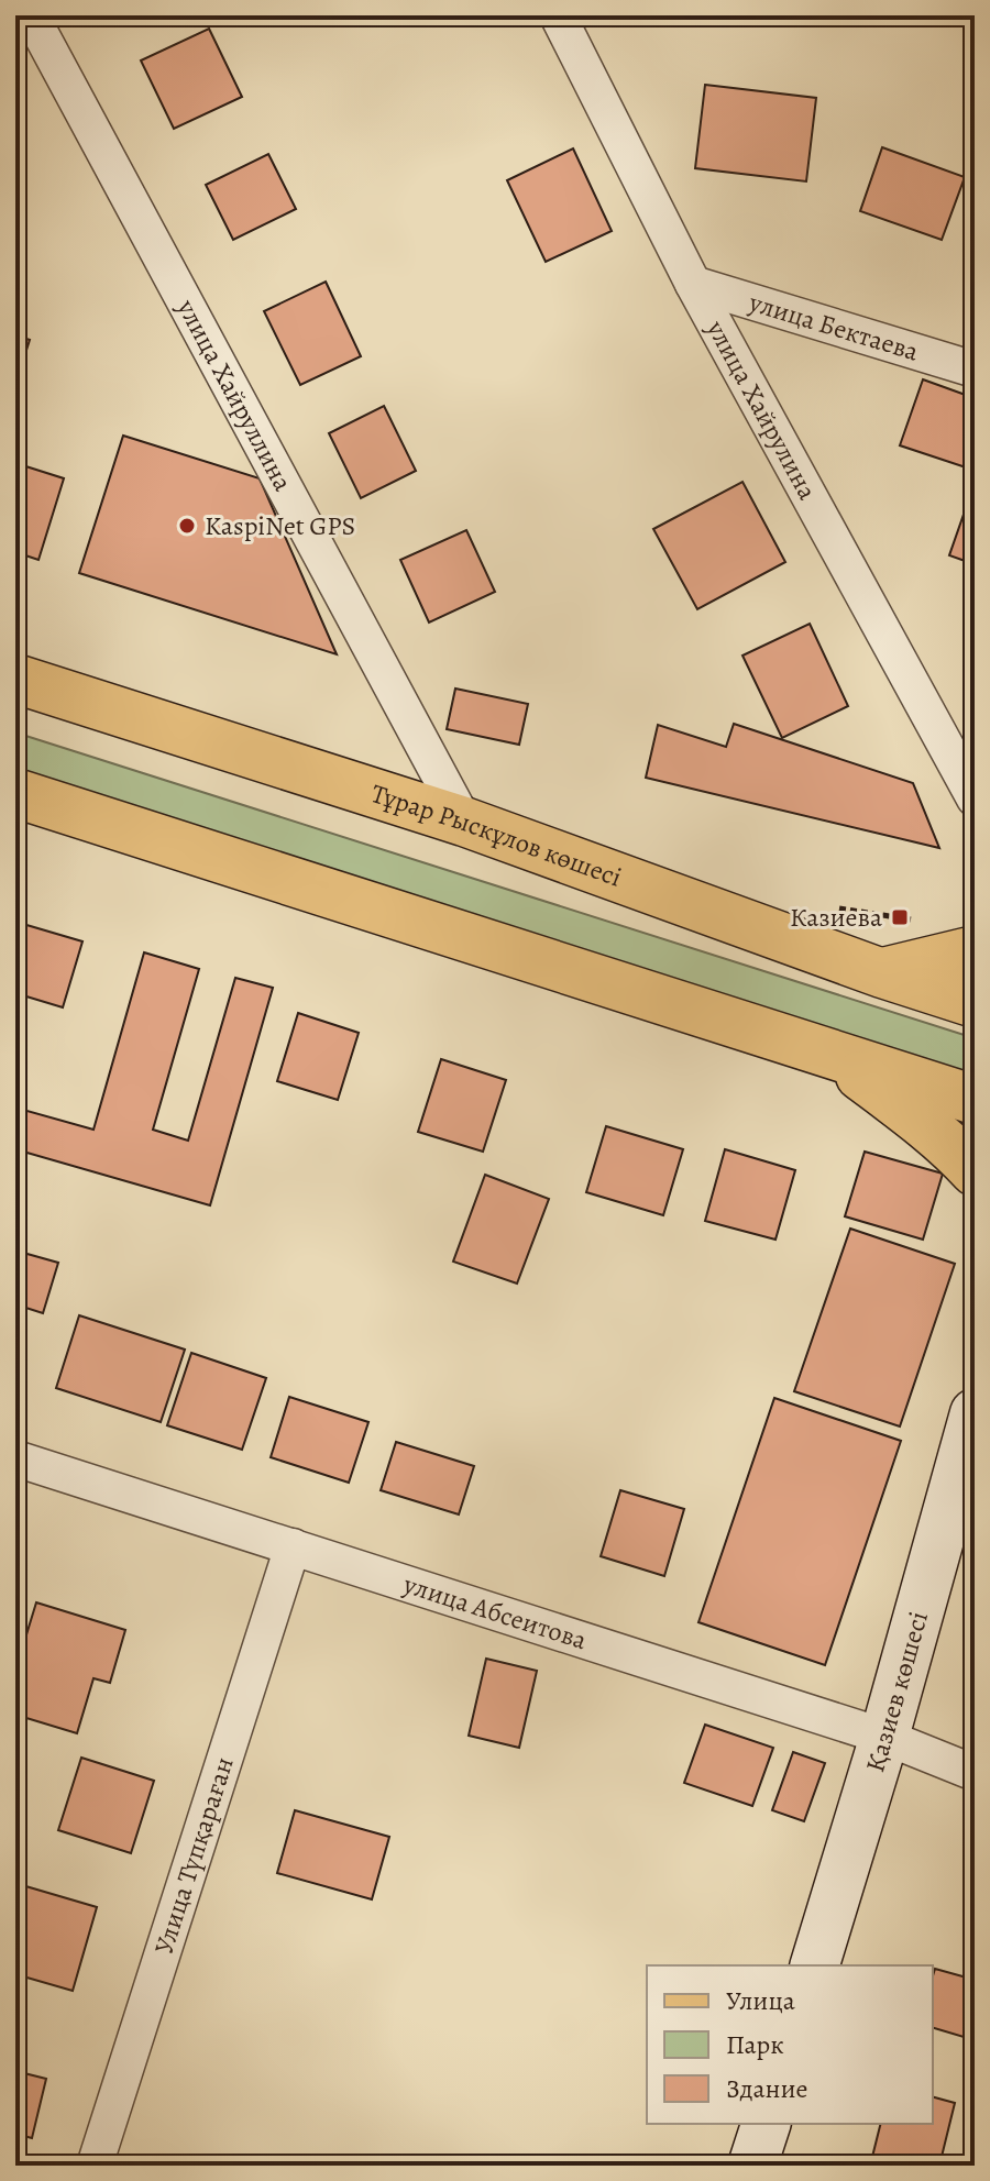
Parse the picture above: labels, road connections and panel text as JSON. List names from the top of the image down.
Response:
{
  "streets": {
    "main road": ["Тұрар Рыскұлов көшесі"],
    "street": [
      "улица Бектаева",
      "улица Хайруллина",
      "улица Хайрулина",
      "улица Абсеитова",
      "Қазиев көшесі",
      "Улица Түпқараған"
    ]
  },
  "crossings": [
    ["улица Бектаева", "улица Хайрулина"],
    ["улица Хайруллина", "Тұрар Рыскұлов көшесі"],
    ["улица Абсеитова", "Қазиев көшесі"],
    ["улица Абсеитова", "Улица Түпқараған"]
  ],
  "places": {
    "other": ["KaspiNet GPS"],
    "transit": ["Казиева"]
  },
  "legend": ["Улица", "Парк", "Здание"]
}
